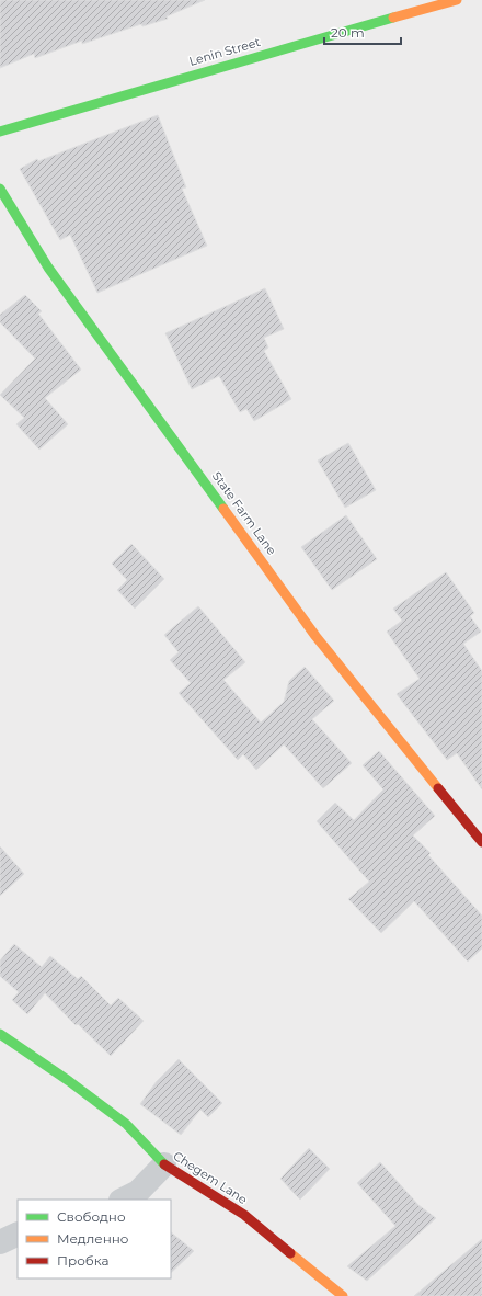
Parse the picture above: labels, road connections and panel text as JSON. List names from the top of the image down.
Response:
{
  "streets": {
    "street": ["Lenin Street", "State Farm Lane", "Chegem Lane"]
  },
  "legend": ["Свободно", "Медленно", "Пробка"],
  "scale_bar": "20 m"
}
